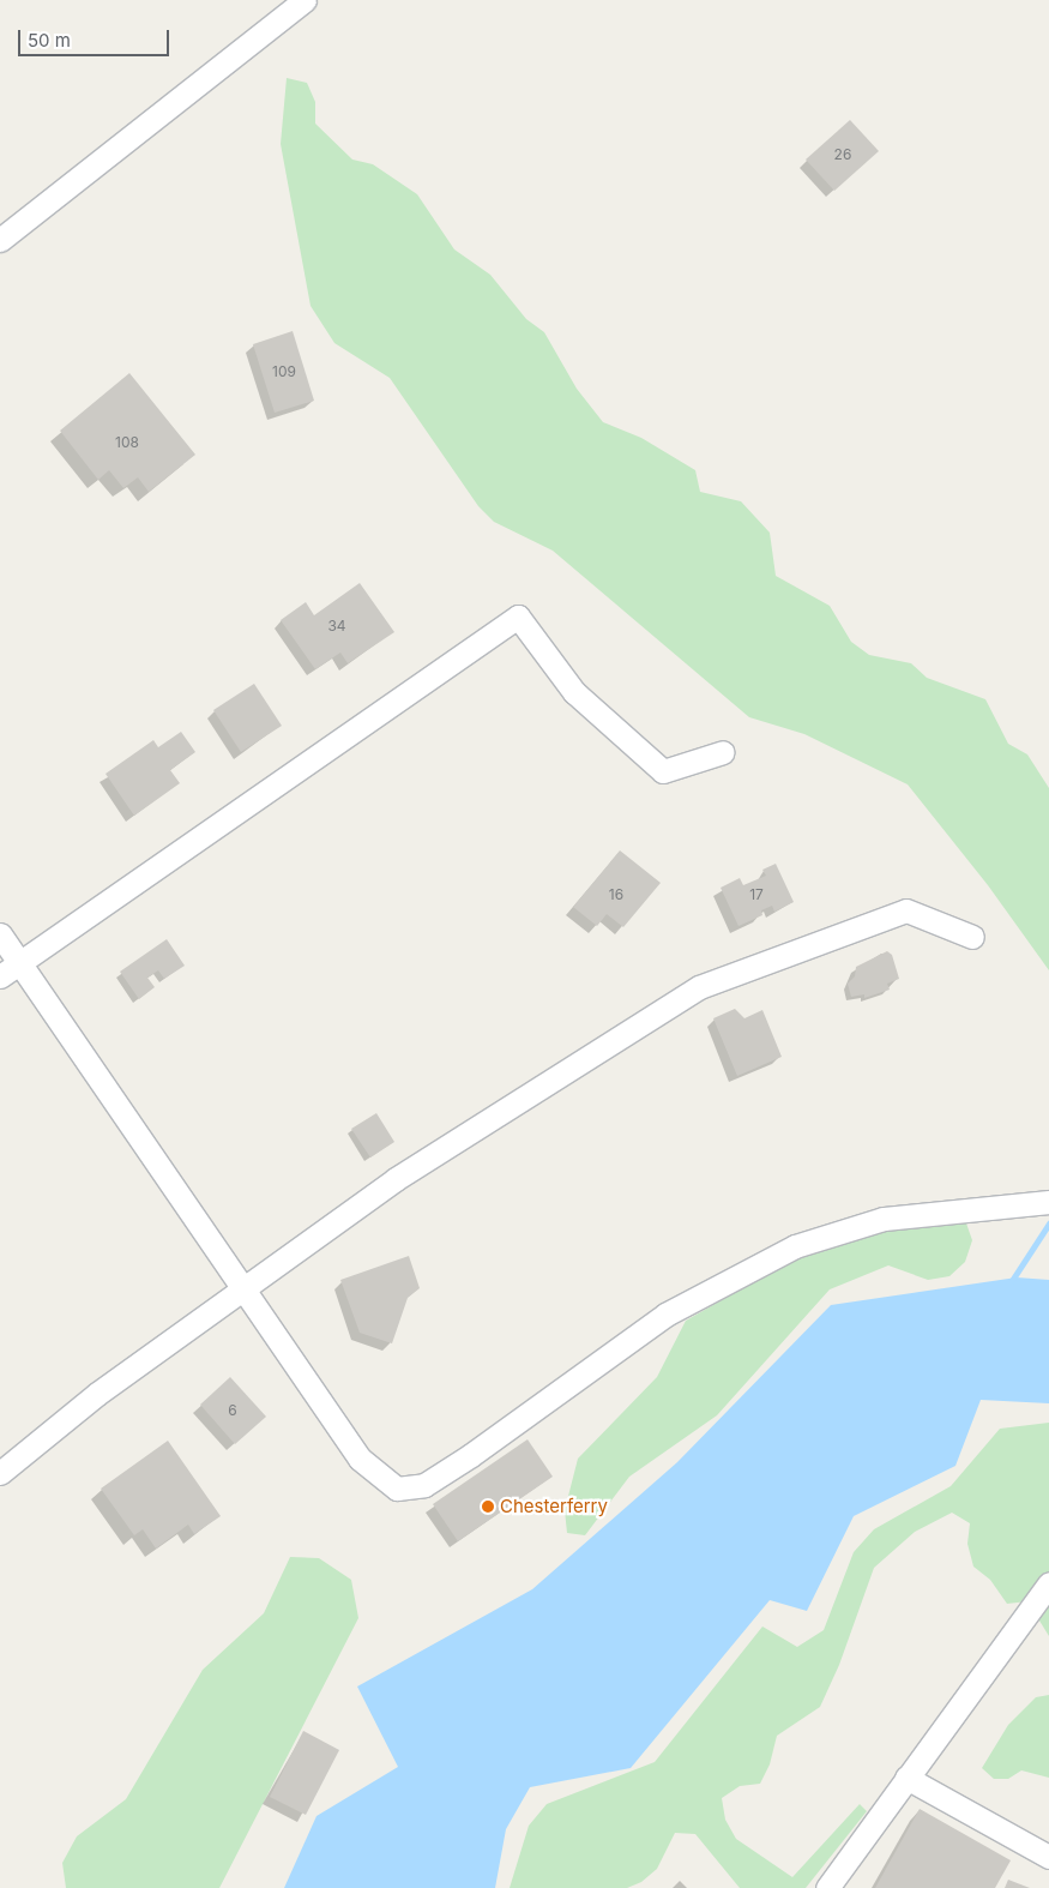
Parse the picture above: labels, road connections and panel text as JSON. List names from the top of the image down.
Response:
{
  "places": ["Chesterferry"],
  "house_numbers": [
    "26",
    "109",
    "108",
    "34",
    "16",
    "17",
    "6"
  ],
  "scale_bar": "50 m"
}
